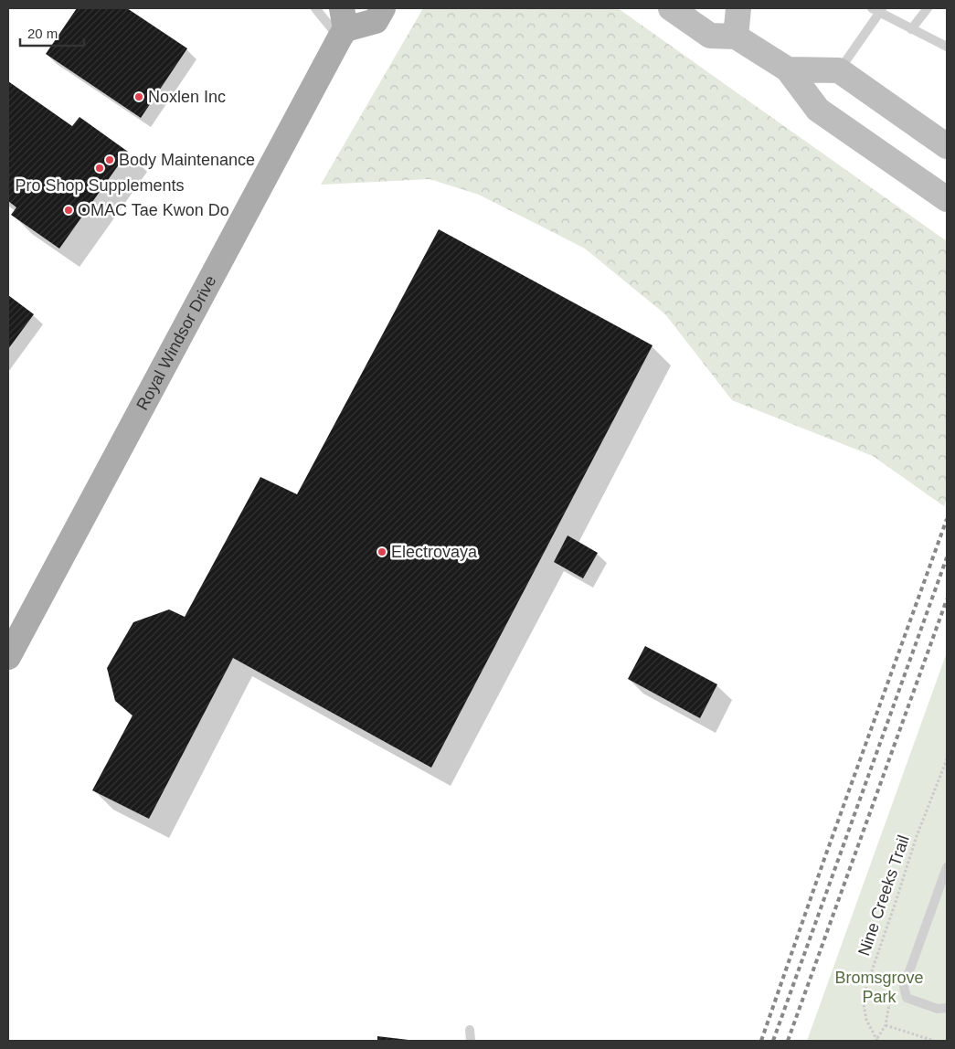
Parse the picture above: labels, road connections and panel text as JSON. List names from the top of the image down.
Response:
{
  "streets": {
    "main road": ["Royal Windsor Drive"],
    "path": ["Nine Creeks Trail"]
  },
  "parks": ["Bromsgrove Park"],
  "places": [
    "Noxlen Inc",
    "Body Maintenance",
    "Pro Shop Supplements",
    "OMAC Tae Kwon Do",
    "Electrovaya"
  ],
  "scale_bar": "20 m"
}
